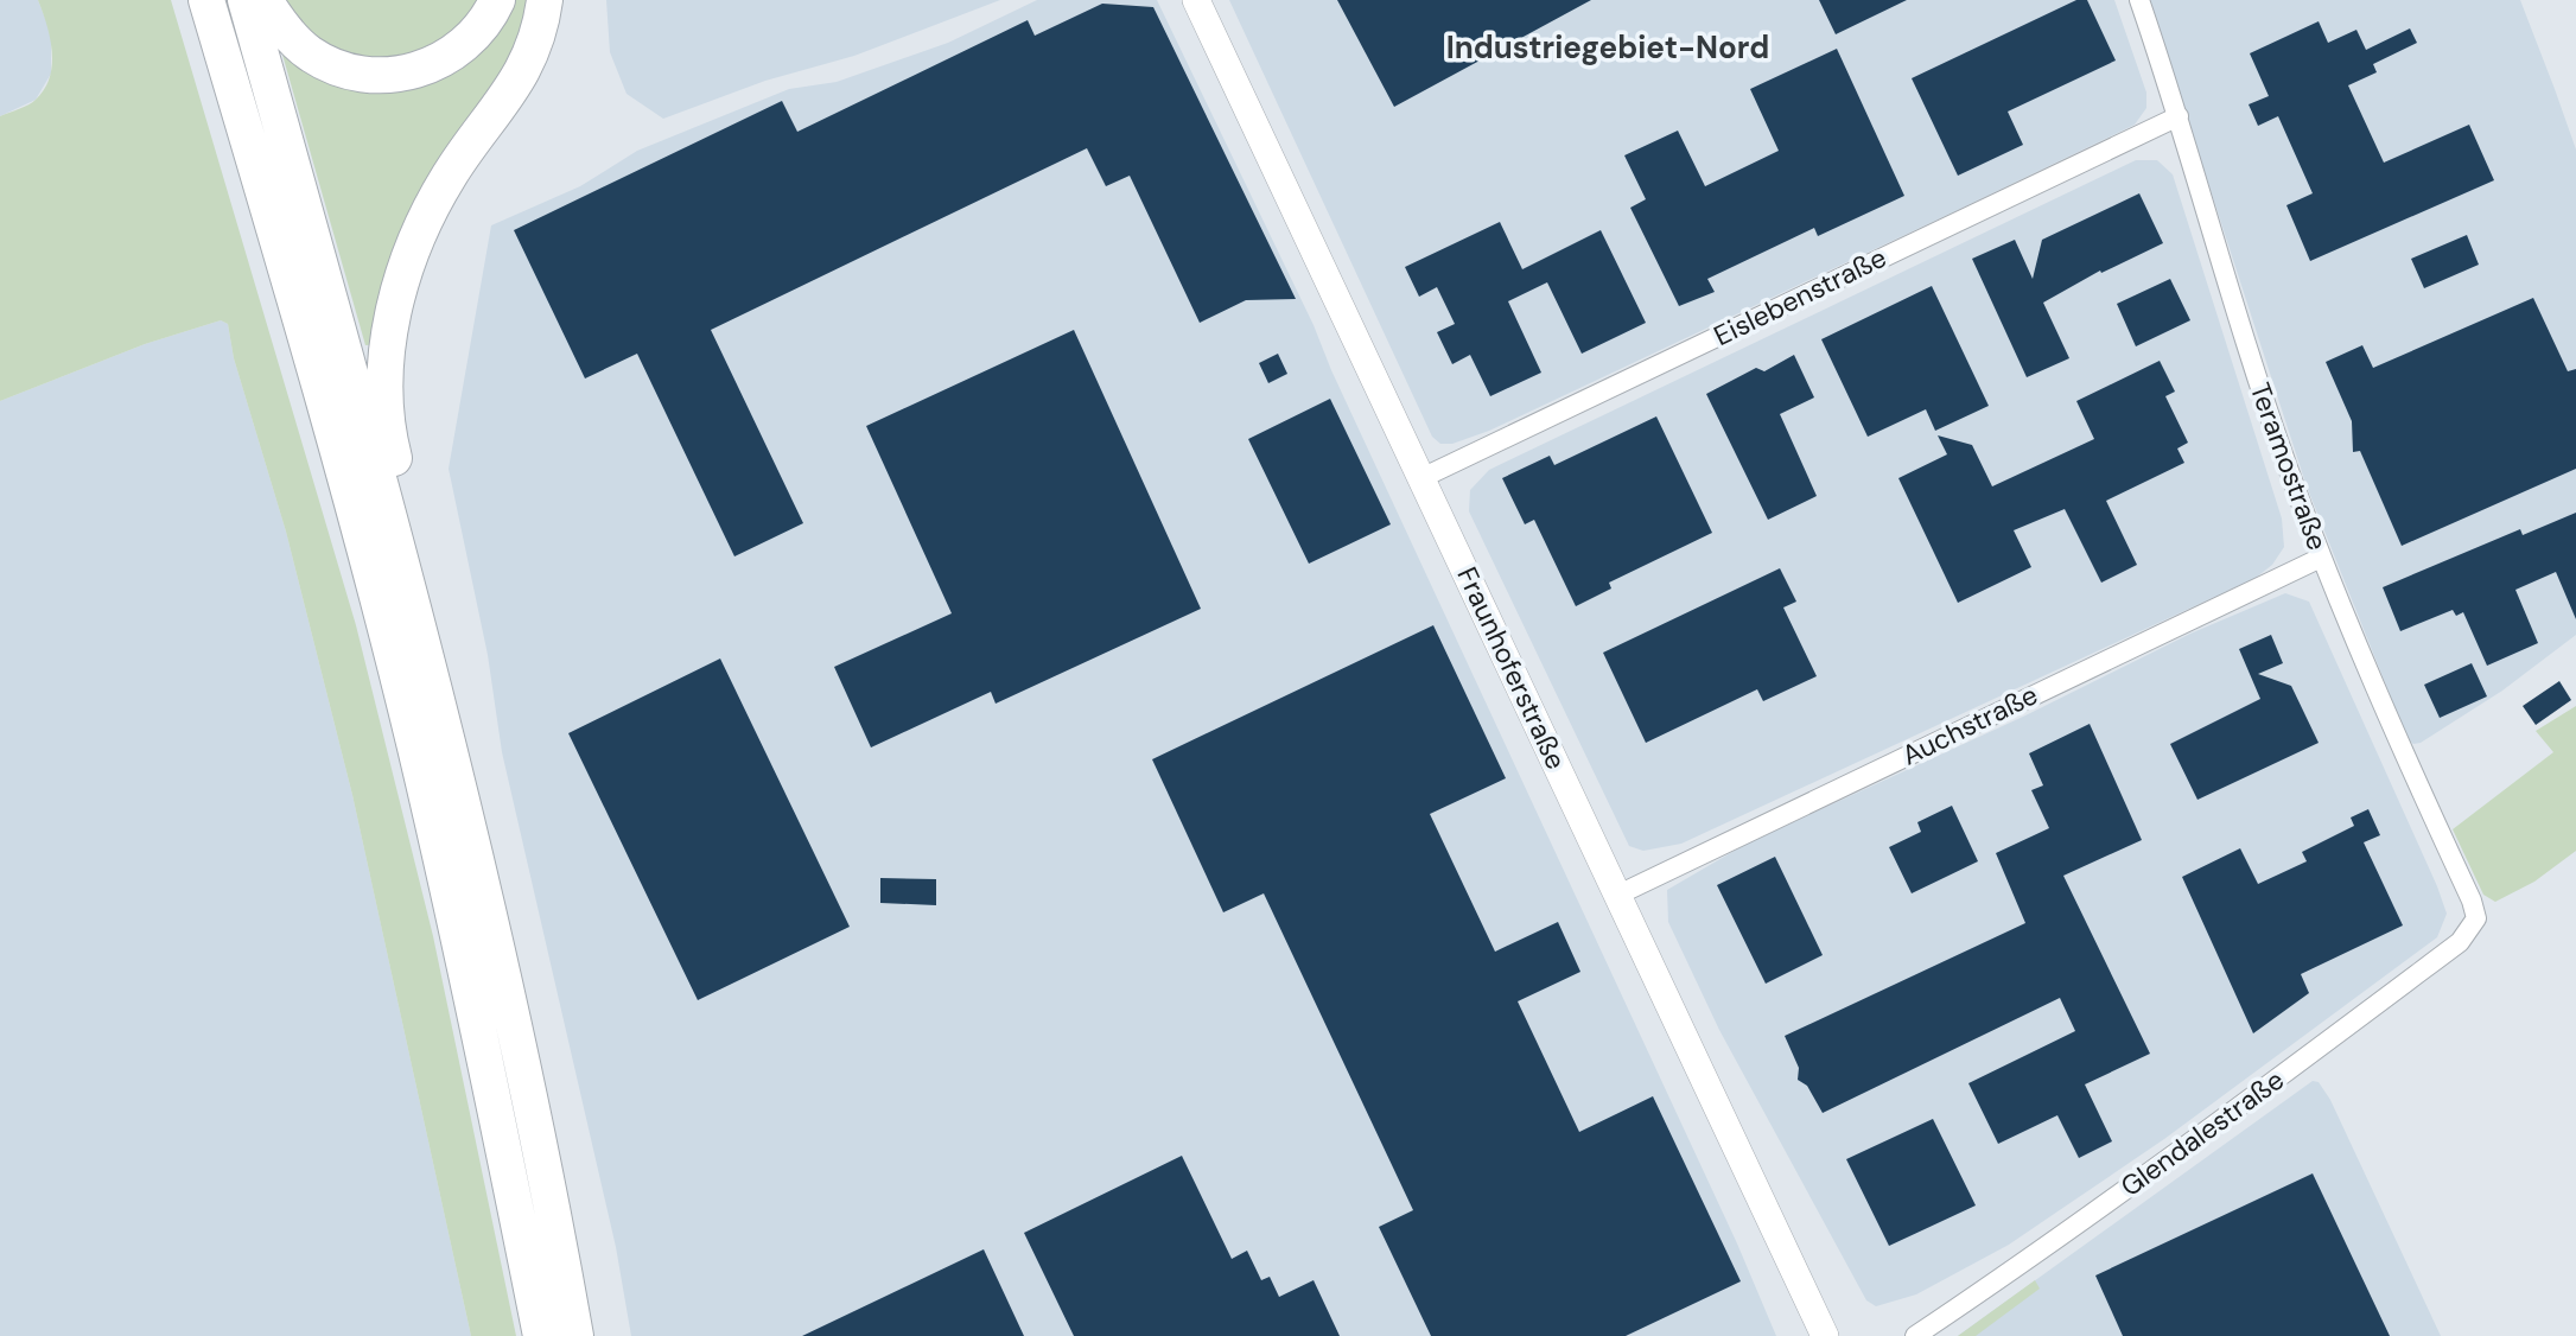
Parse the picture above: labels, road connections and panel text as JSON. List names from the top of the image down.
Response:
{
  "streets": {
    "street": [
      "Eislebenstraße",
      "Teramostraße",
      "Fraunhoferstraße",
      "Auchstraße",
      "Glendalestraße"
    ]
  },
  "crossings": [
    ["Eislebenstraße", "Teramostraße"],
    ["Eislebenstraße", "Fraunhoferstraße"],
    ["Teramostraße", "Auchstraße"],
    ["Teramostraße", "Glendalestraße"],
    ["Fraunhoferstraße", "Auchstraße"]
  ],
  "districts": ["Industriegebiet-Nord"]
}
